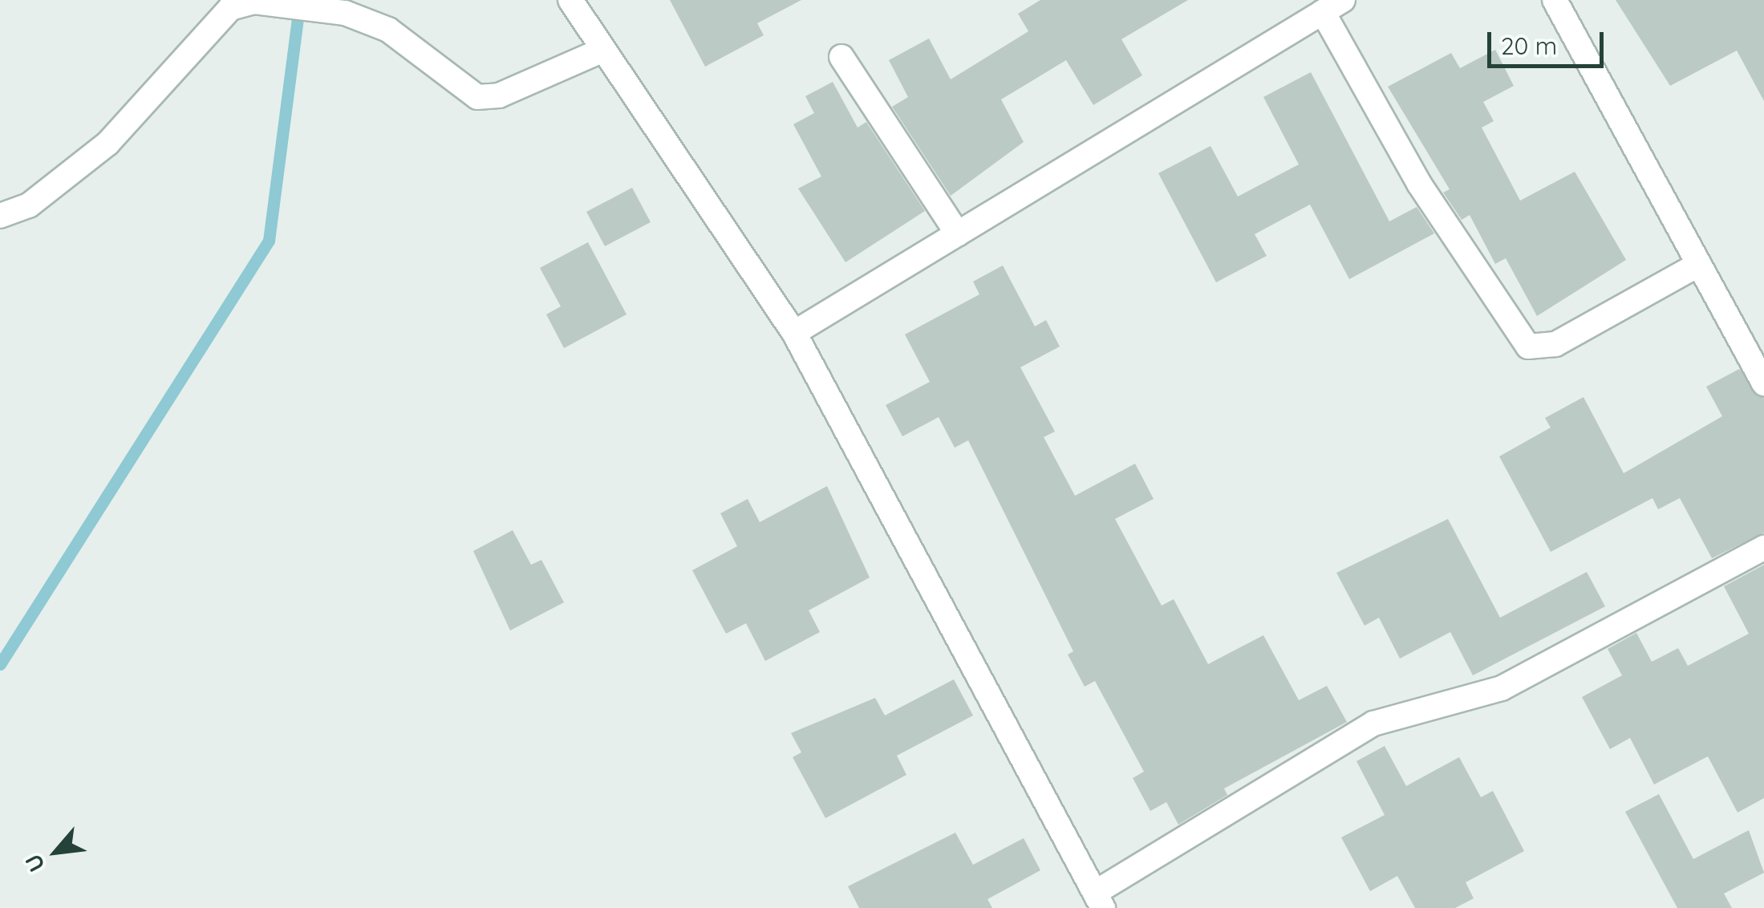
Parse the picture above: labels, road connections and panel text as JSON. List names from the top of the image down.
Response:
{
  "scale_bar": "20 m",
  "north": "bottom left"
}
